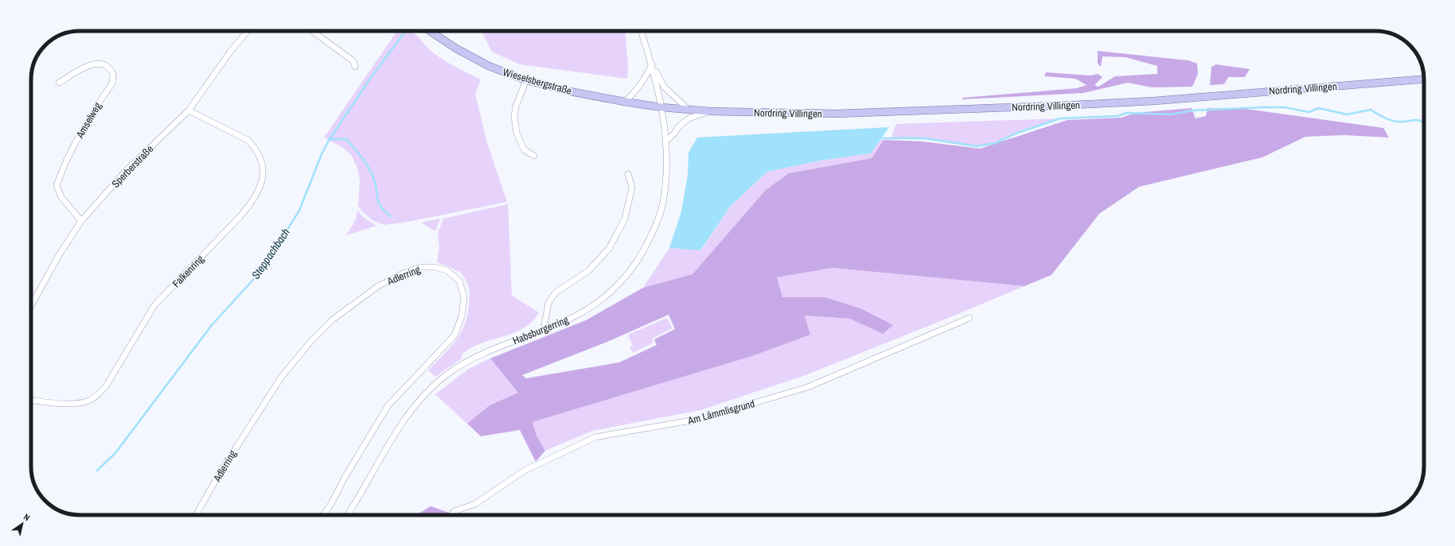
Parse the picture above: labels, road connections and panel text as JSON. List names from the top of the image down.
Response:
{
  "streets": {
    "main road": ["Wieselsbergstraße", "Nordring Villingen"],
    "street": [
      "Amselweg",
      "Sperberstraße",
      "Falkenring",
      "Adlerring",
      "Habsburgerring",
      "Am Lämmlisgrund"
    ]
  },
  "crossings": [
    ["Wieselsbergstraße", "Nordring Villingen"],
    ["Wieselsbergstraße", "Habsburgerring"],
    ["Nordring Villingen", "Habsburgerring"],
    ["Amselweg", "Sperberstraße"],
    ["Sperberstraße", "Falkenring"]
  ],
  "water": ["Steppachbach"],
  "north": "top right"
}
